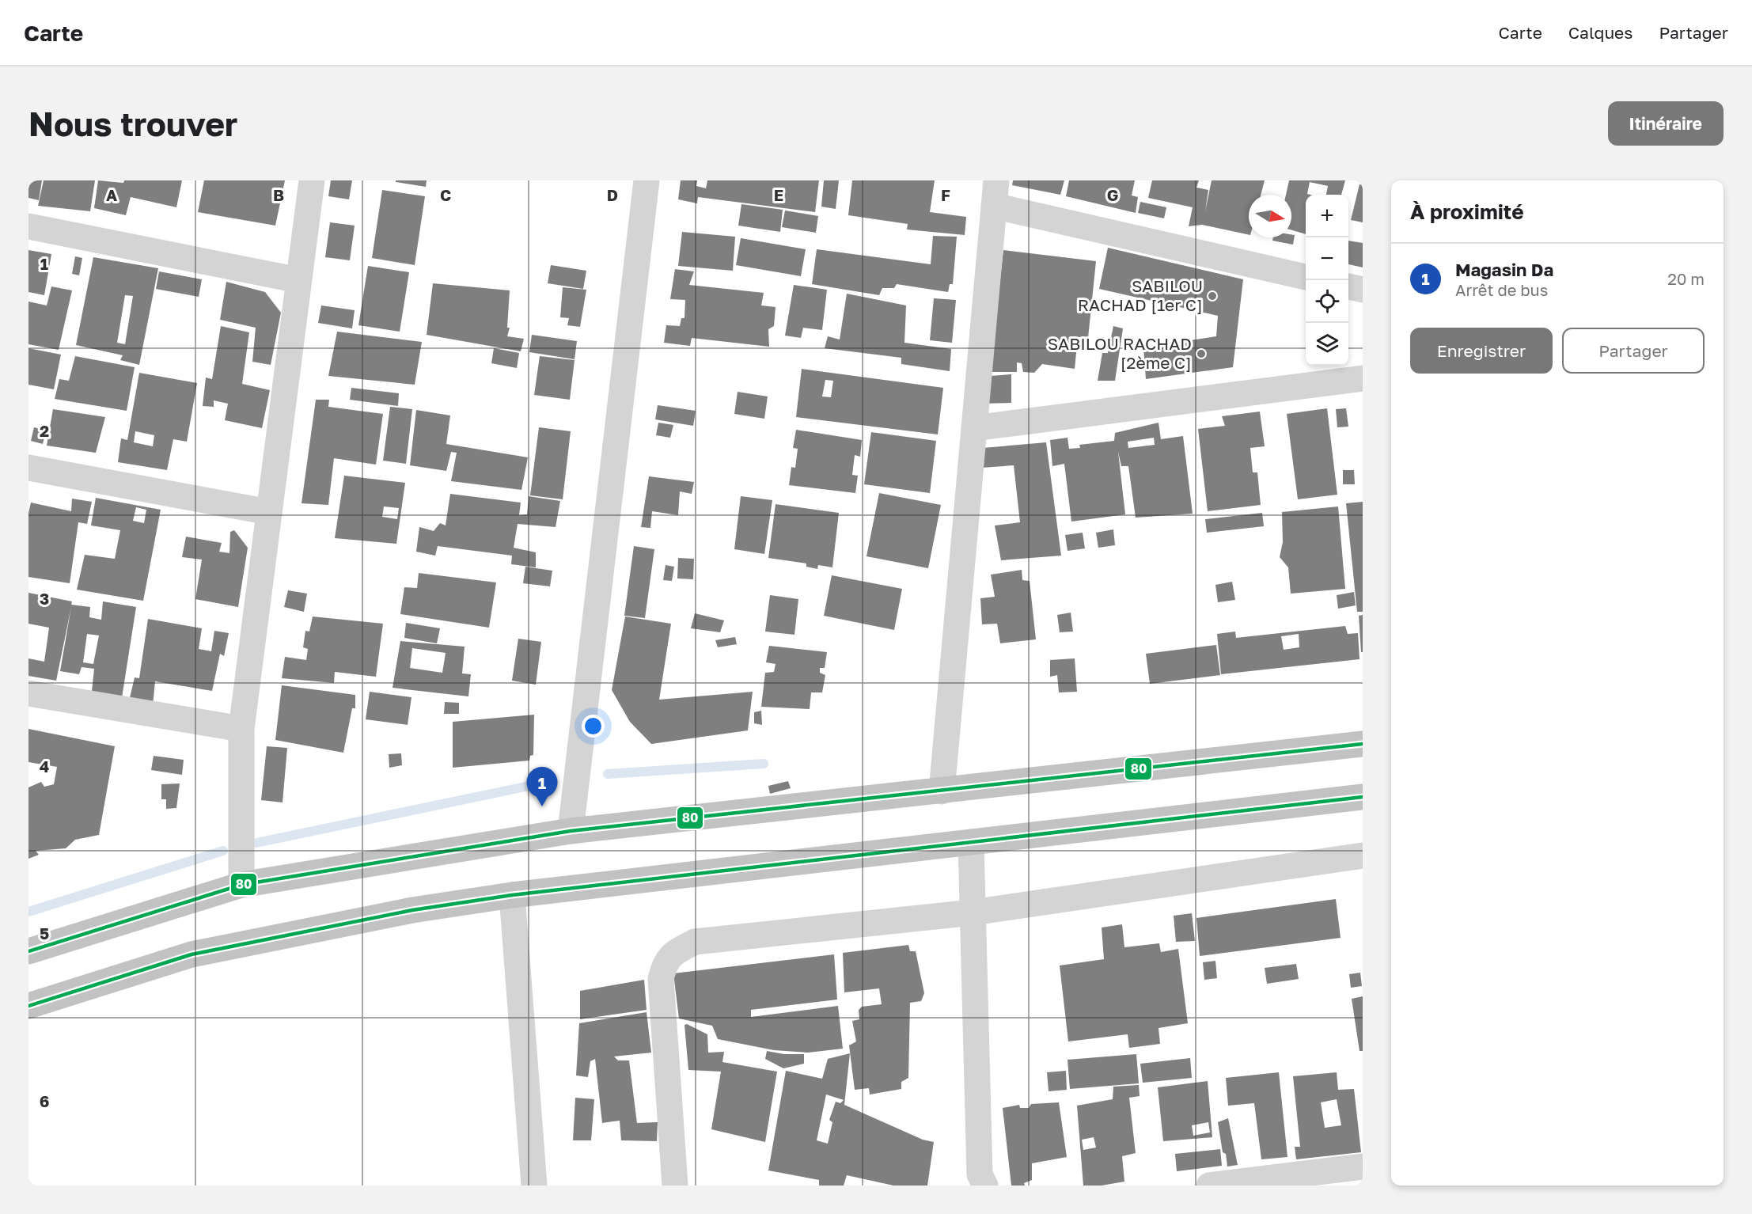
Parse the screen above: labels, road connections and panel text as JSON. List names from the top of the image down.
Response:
{
  "places": ["SABILOU RACHAD [1er C]", "SABILOU RACHAD [2ème C]"],
  "lines": ["transit line 80"],
  "north": "right",
  "page": {
    "header": "Carte",
    "nav": ["Carte", "Calques", "Partager"],
    "buttons": [
      "Itinéraire",
      ["Enregistrer", "Partager"]
    ],
    "title": "Nous trouver",
    "heading": "À proximité",
    "map_buttons": ["+", "−"],
    "list": [
      {
        "mark": "1",
        "name": "Magasin Da",
        "note": "Arrêt de bus",
        "value": "20 m"
      }
    ],
    "pins": "1"
  },
  "grid": {
    "columns": [
      "A",
      "B",
      "C",
      "D",
      "E",
      "F",
      "G"
    ],
    "rows": [
      "1",
      "2",
      "3",
      "4",
      "5",
      "6"
    ]
  }
}
